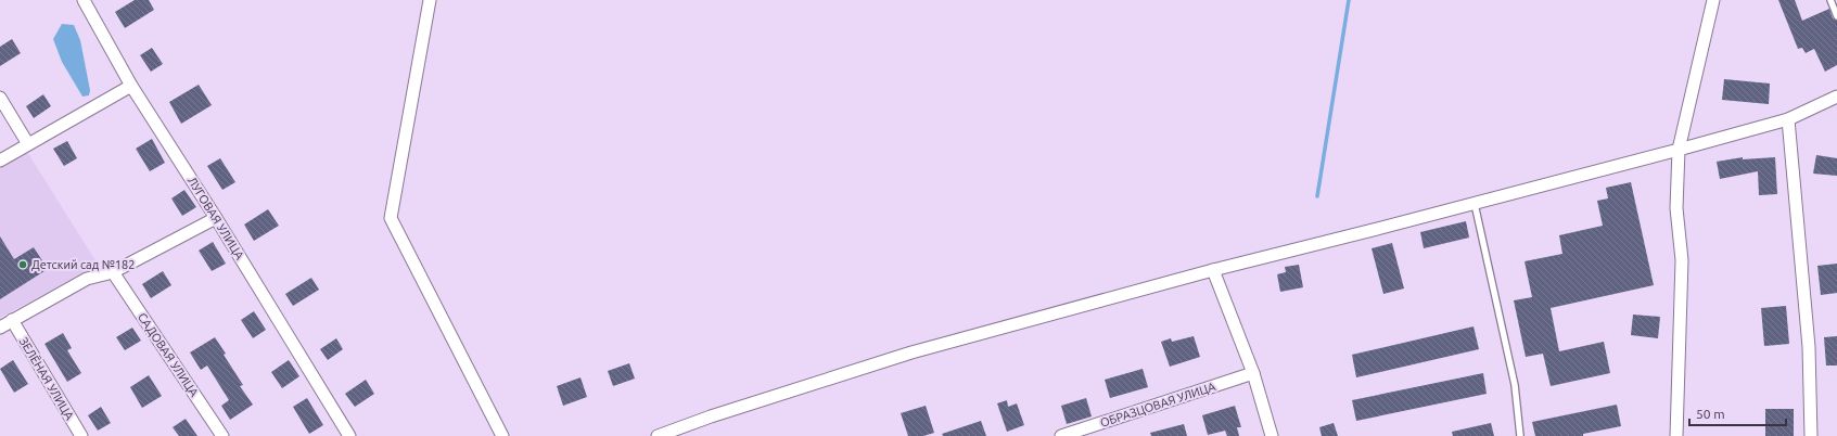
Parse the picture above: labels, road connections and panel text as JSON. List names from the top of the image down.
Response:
{
  "streets": {
    "street": [
      "ЛУГОВАЯ УЛИЦА",
      "САДОВАЯ УЛИЦА",
      "ЗЕЛЁНАЯ УЛИЦА",
      "ОБРАЗЦОВАЯ УЛИЦА"
    ]
  },
  "places": ["Детский сад №182"],
  "scale_bar": "50 m"
}
